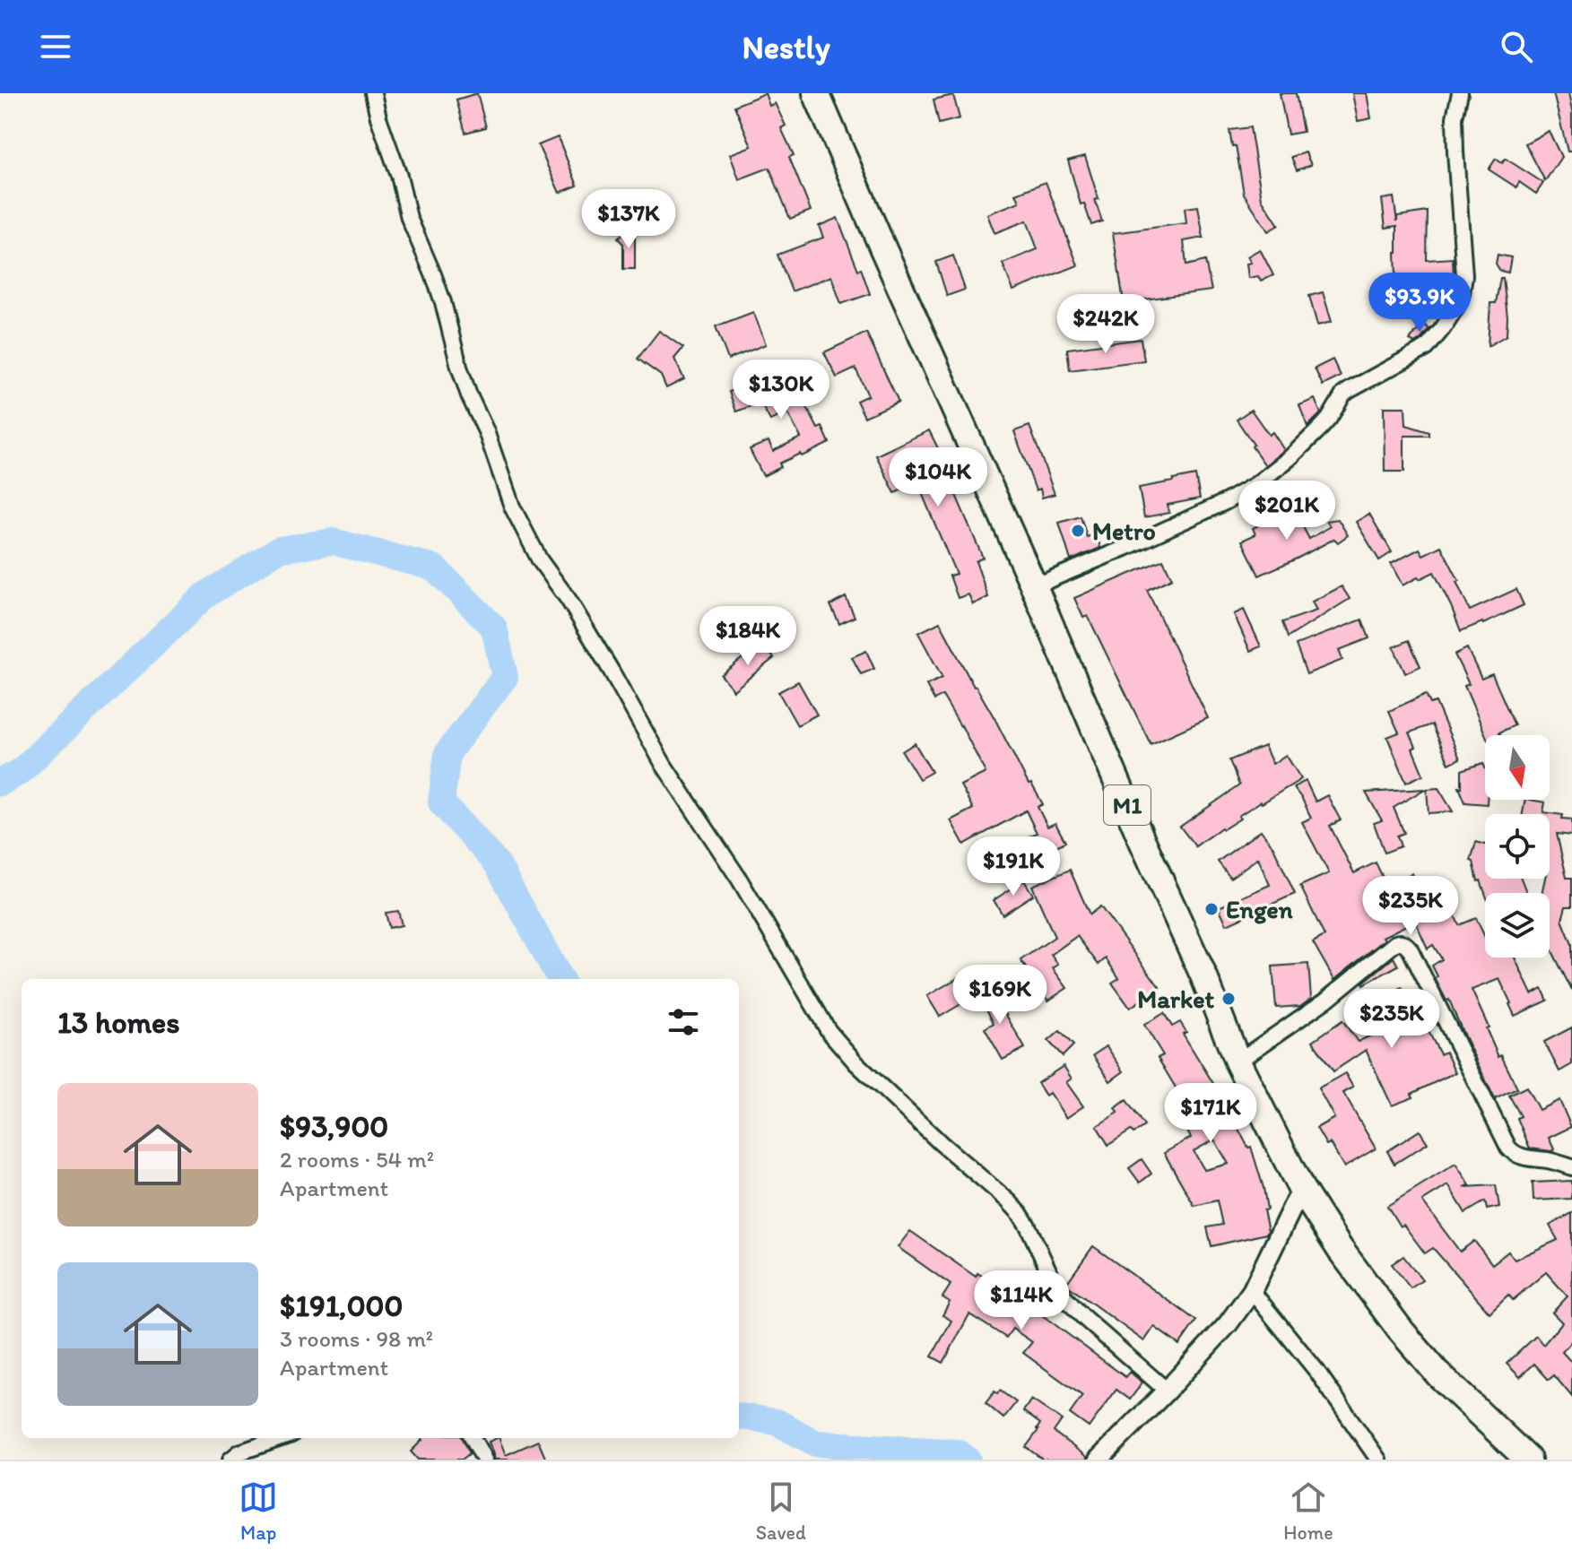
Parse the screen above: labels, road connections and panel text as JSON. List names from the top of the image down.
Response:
{
  "streets": {
    "highway": ["M1"]
  },
  "places": ["Metro", "Engen", "Market"],
  "north": "bottom",
  "page": {
    "header": "Nestly",
    "price": [
      "$137K",
      "$93.9K",
      "$242K",
      "$130K",
      "$104K",
      "$201K",
      "$184K",
      "$191K",
      "$235K",
      "$169K",
      "$235K",
      "$171K",
      "$114K"
    ],
    "heading": "13 homes",
    "list": [
      {
        "name": "$93,900",
        "note": "2 rooms · 54 m² · Apartment"
      },
      {
        "name": "$191,000",
        "note": "3 rooms · 98 m² · Apartment"
      }
    ],
    "tabs": ["Map", "Saved", "Home"]
  }
}
